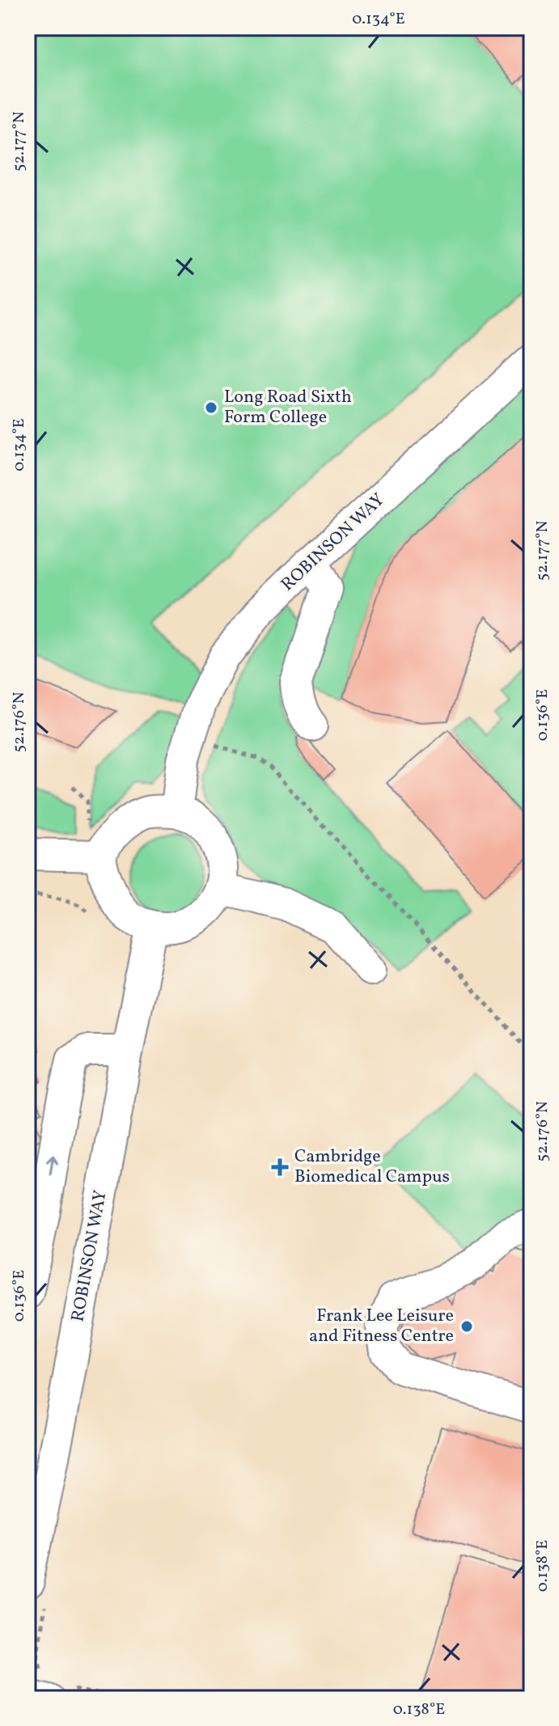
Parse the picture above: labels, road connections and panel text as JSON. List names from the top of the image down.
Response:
{
  "streets": {
    "street": ["ROBINSON WAY"]
  },
  "places": {
    "other": ["Long Road Sixth Form College", "Frank Lee Leisure and Fitness Centre"],
    "health": ["Cambridge Biomedical Campus"]
  },
  "coordinates": [
    "0.134°E",
    "52.177°N",
    "0.136°E",
    "52.176°N",
    "0.138°E"
  ]
}
